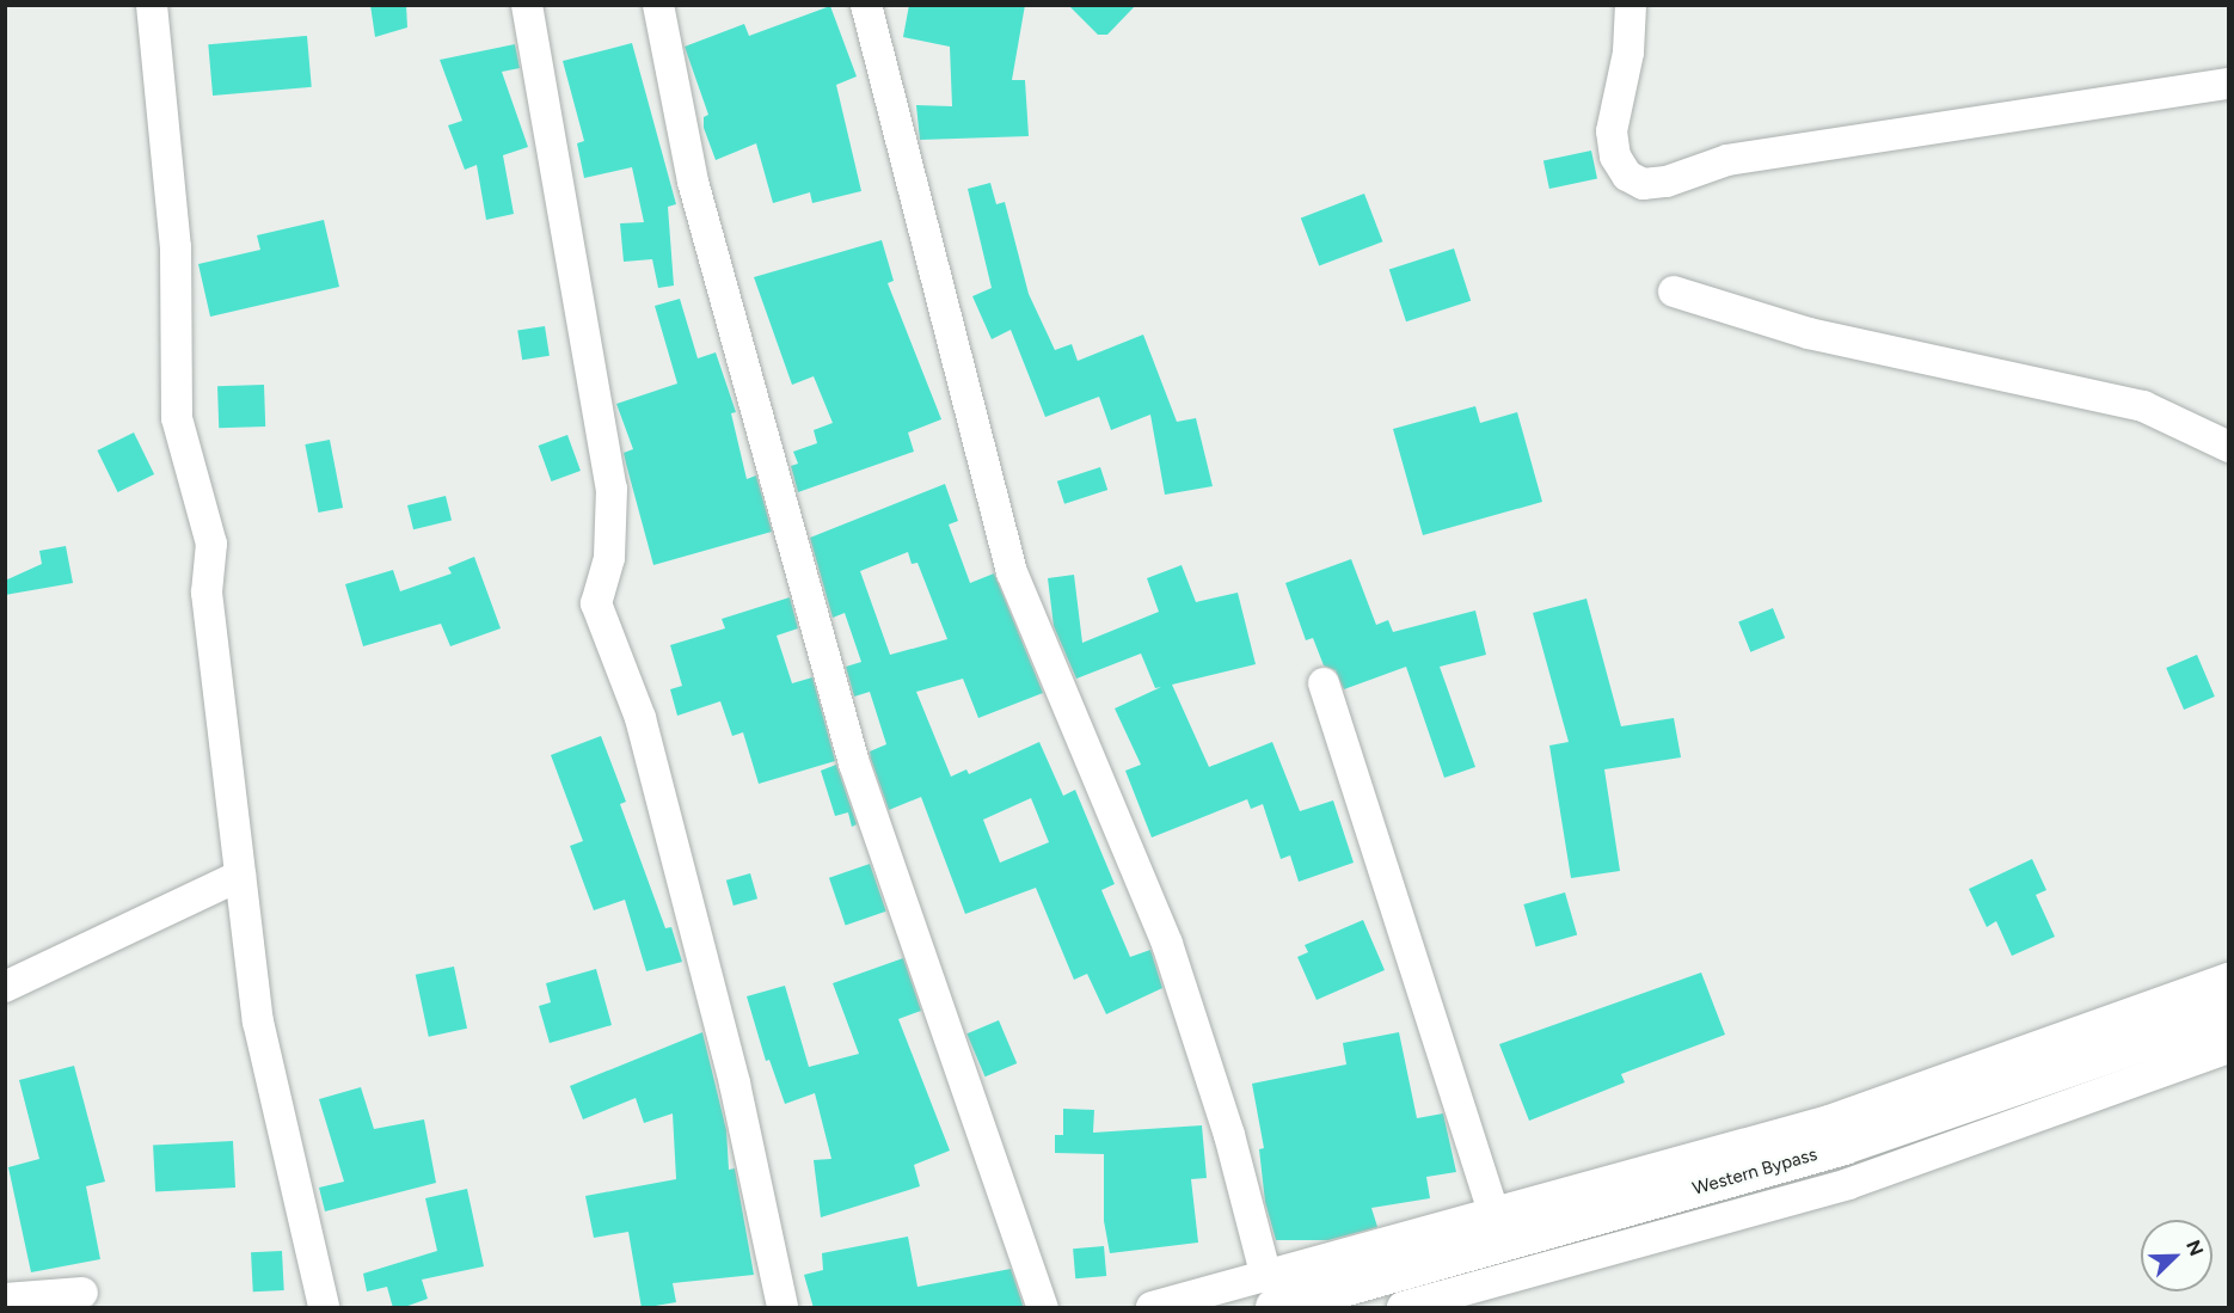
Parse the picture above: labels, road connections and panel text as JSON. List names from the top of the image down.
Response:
{
  "streets": {
    "main road": ["Western Bypass"]
  },
  "north": "top right"
}
